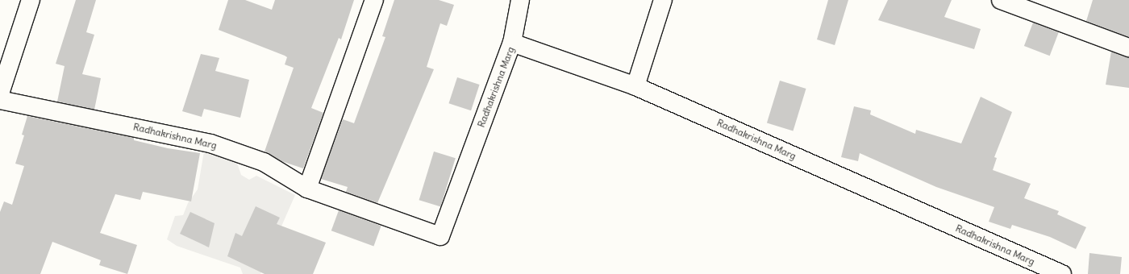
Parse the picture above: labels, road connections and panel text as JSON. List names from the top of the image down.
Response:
{
  "streets": {
    "main road": ["Radhakrishna Marg"]
  }
}
